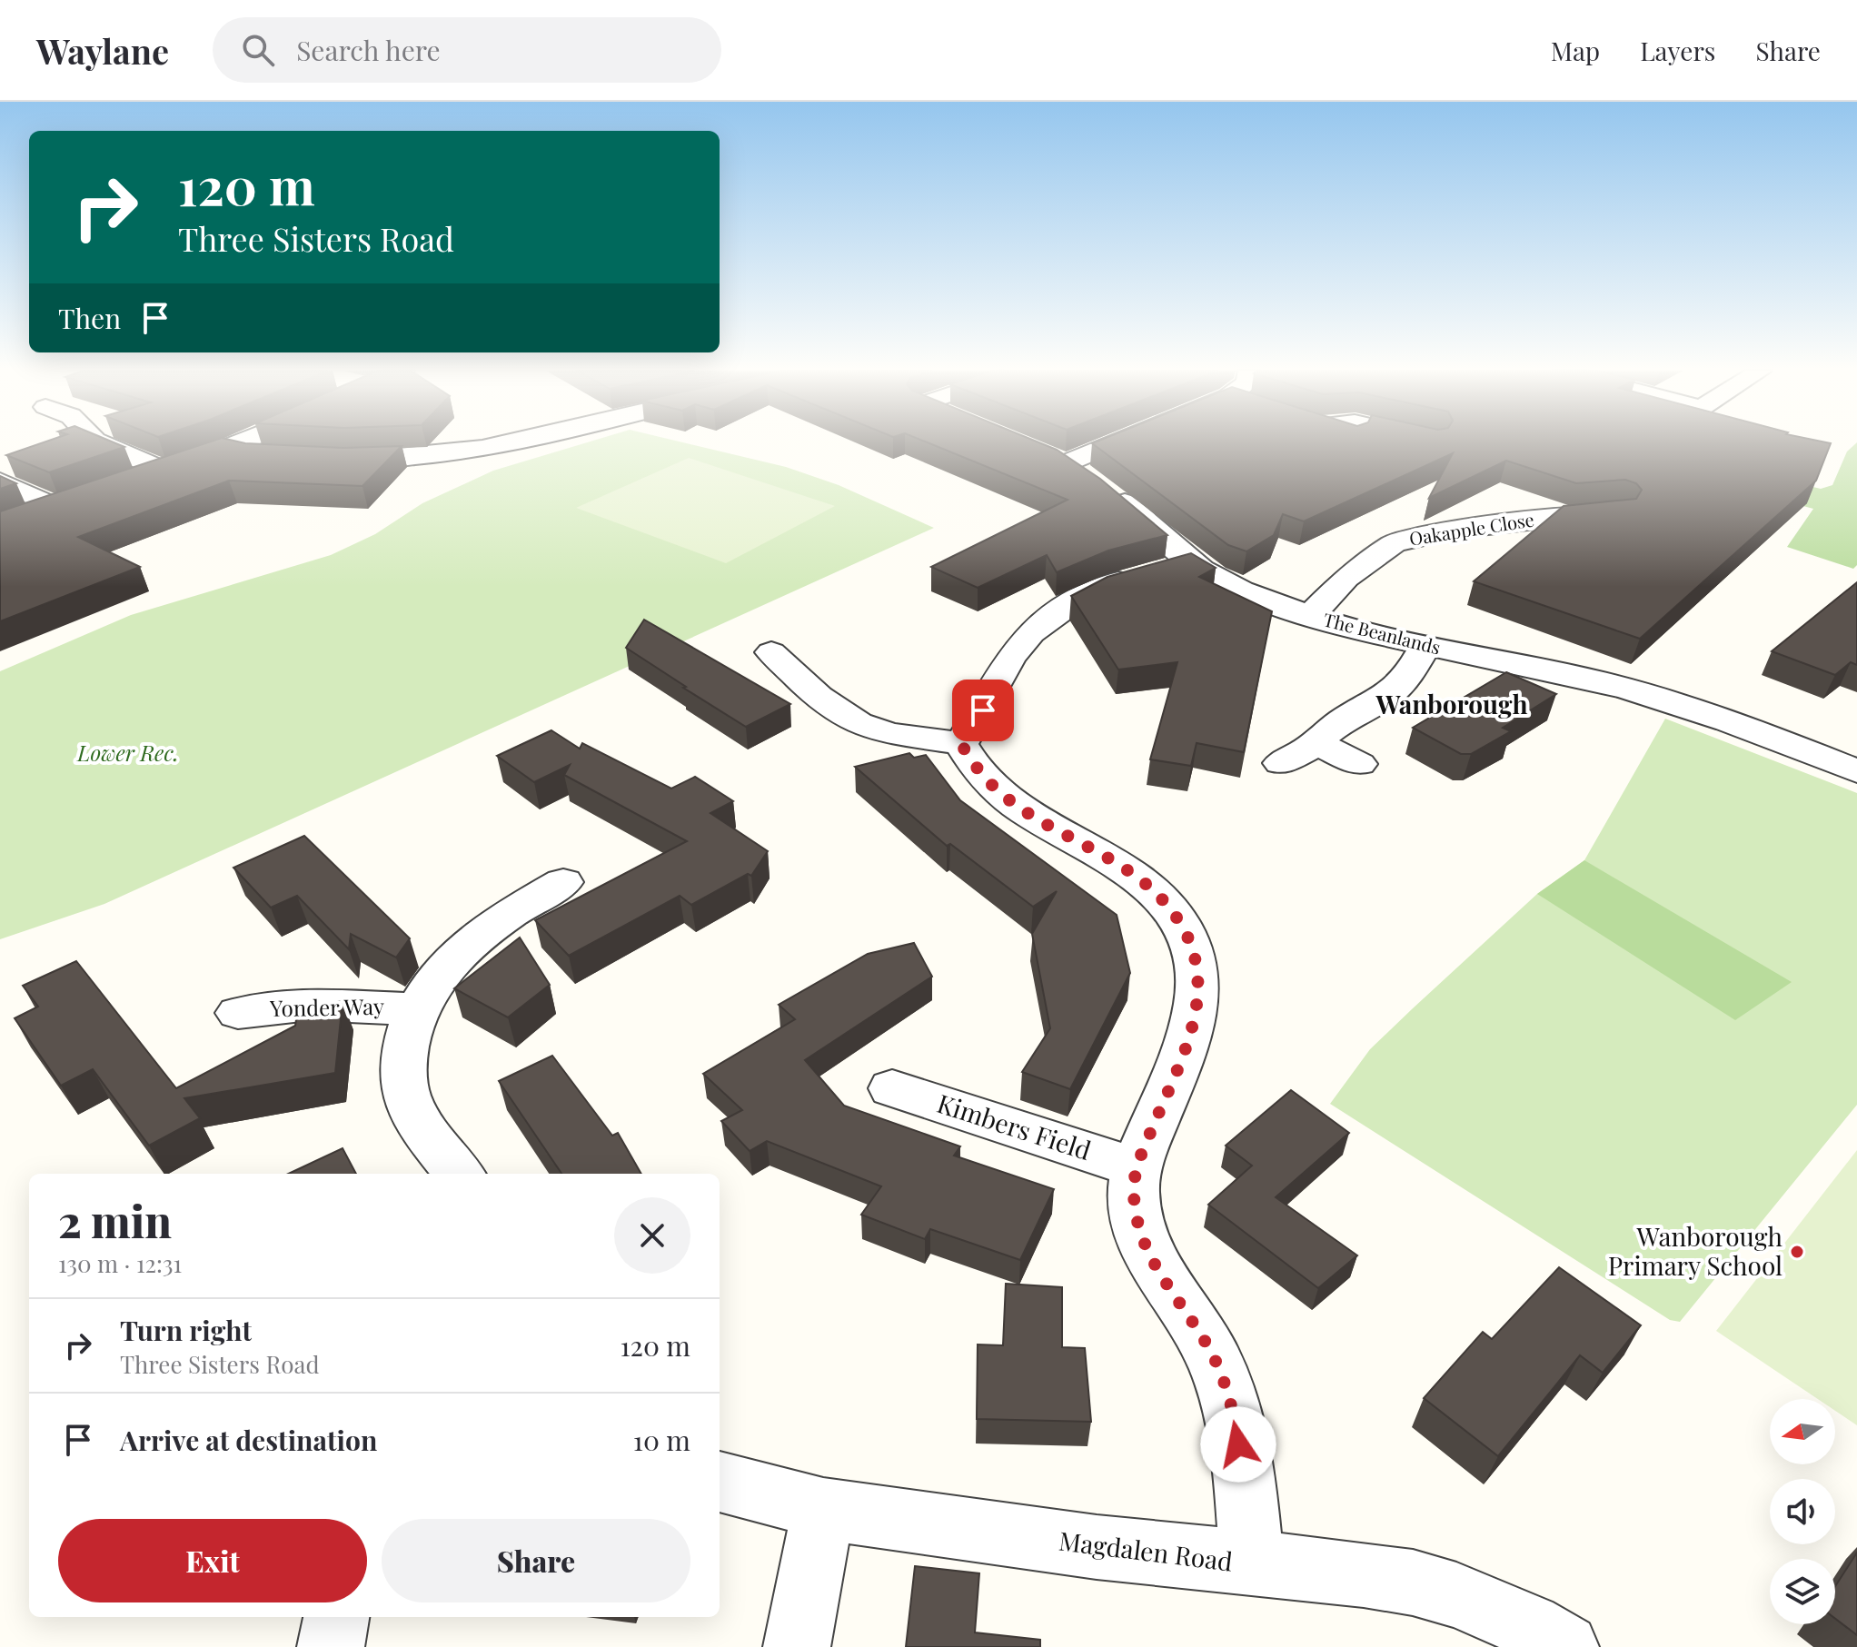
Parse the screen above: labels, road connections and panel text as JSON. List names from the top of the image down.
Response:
{
  "streets": {
    "street": [
      "Oakapple Close",
      "The Beanlands",
      "Yonder Way",
      "Kimbers Field",
      "Magdalen Road"
    ]
  },
  "crossings": [
    ["Oakapple Close", "The Beanlands"]
  ],
  "districts": ["Wanborough"],
  "parks": ["Lower Rec."],
  "places": ["Wanborough Primary School"],
  "north": "left",
  "page": {
    "header": "Waylane",
    "search": "Search here",
    "nav": ["Map", "Layers", "Share"],
    "turn": ["120 m", "Three Sisters Road"],
    "then": "Then",
    "heading": ["2 min", "130 m · 12:31"],
    "list": [
      {
        "name": "Turn right",
        "note": "Three Sisters Road",
        "value": "120 m"
      },
      {
        "name": "Arrive at destination",
        "value": "10 m"
      }
    ],
    "buttons": ["Exit", "Share"]
  }
}
